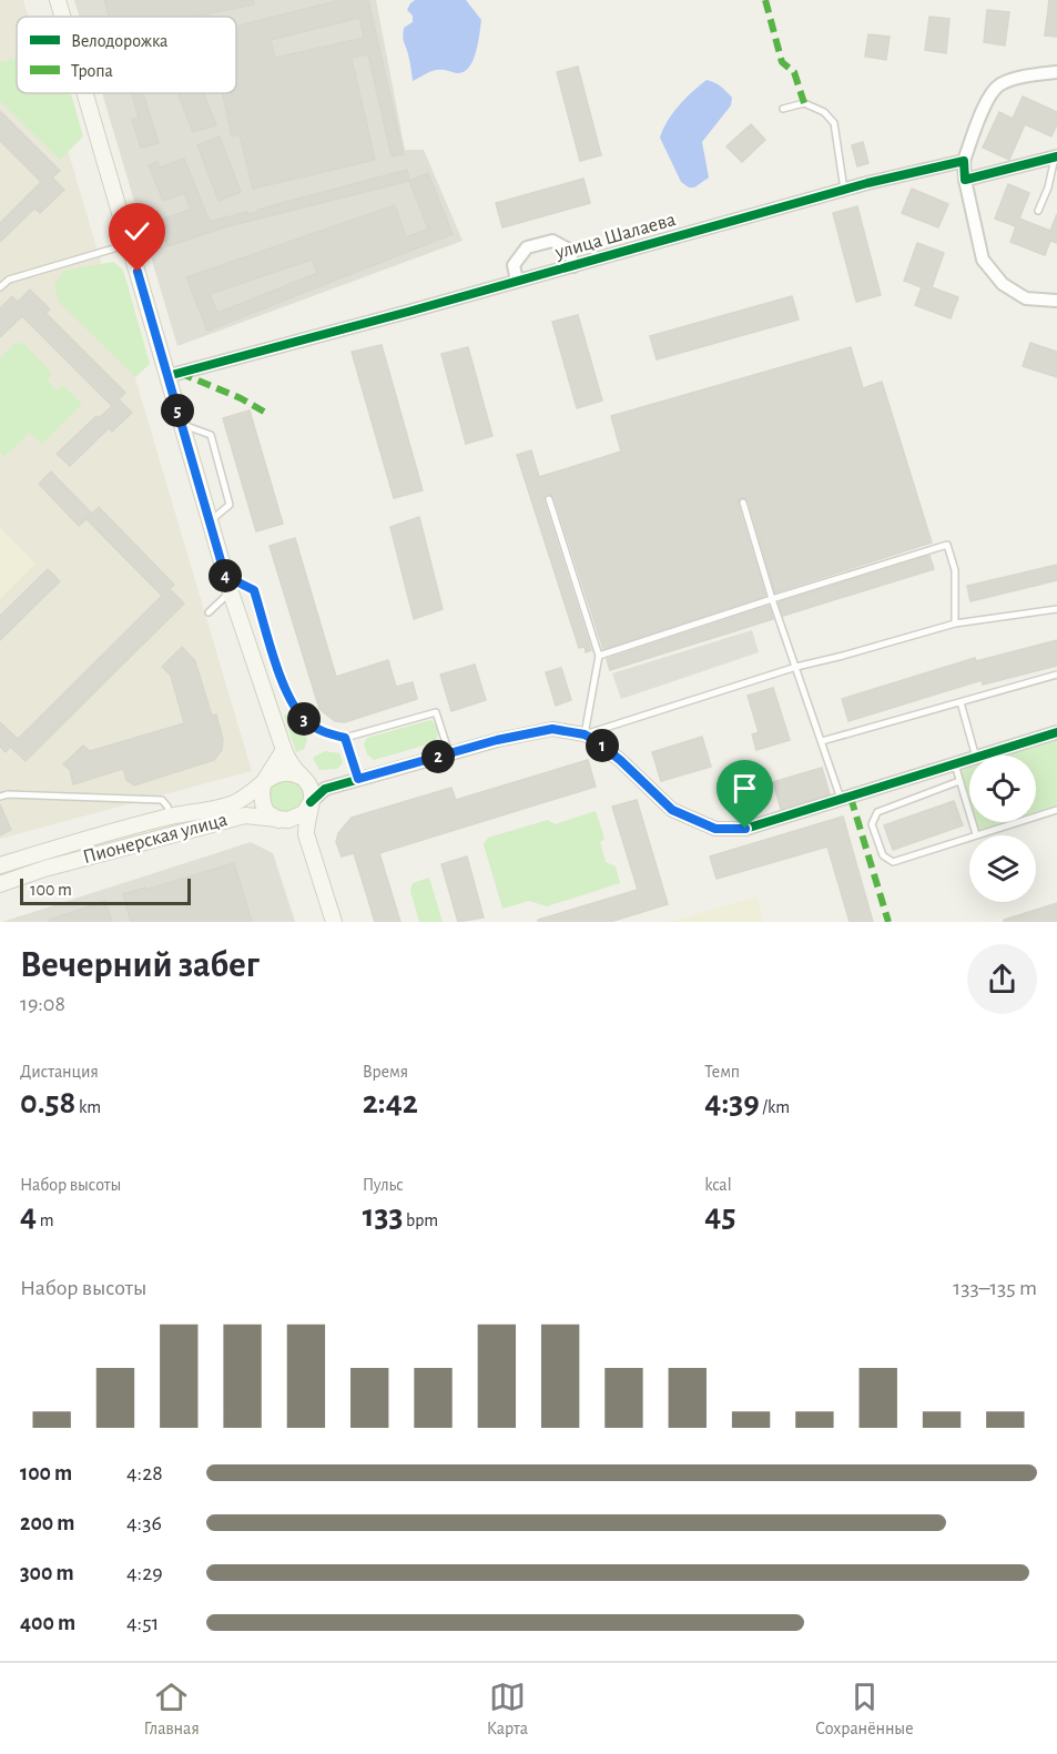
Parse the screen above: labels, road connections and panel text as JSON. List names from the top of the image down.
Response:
{
  "streets": {
    "main road": ["Пионерская улица"],
    "street": ["улица Шалаева"]
  },
  "legend": ["Велодорожка", "Тропа"],
  "scale_bar": "100 m",
  "page": {
    "pins": [
      "5",
      "4",
      "3",
      "1",
      "2"
    ],
    "scale": "100 m",
    "heading": ["Вечерний забег", "19:08"],
    "stats": [
      ["Дистанция", "0.58 km"],
      ["Время", "2:42"],
      ["Темп", "4:39 /km"],
      ["Набор высоты", "4 m"],
      ["Пульс", "133 bpm"],
      ["kcal", "45"]
    ],
    "chart": ["Набор высоты", "133–135 m"],
    "list": [
      {
        "name": "100 m",
        "note": "4:28"
      },
      {
        "name": "200 m",
        "note": "4:36"
      },
      {
        "name": "300 m",
        "note": "4:29"
      },
      {
        "name": "400 m",
        "note": "4:51"
      }
    ],
    "tabs": ["Главная", "Карта", "Сохранённые"]
  }
}
